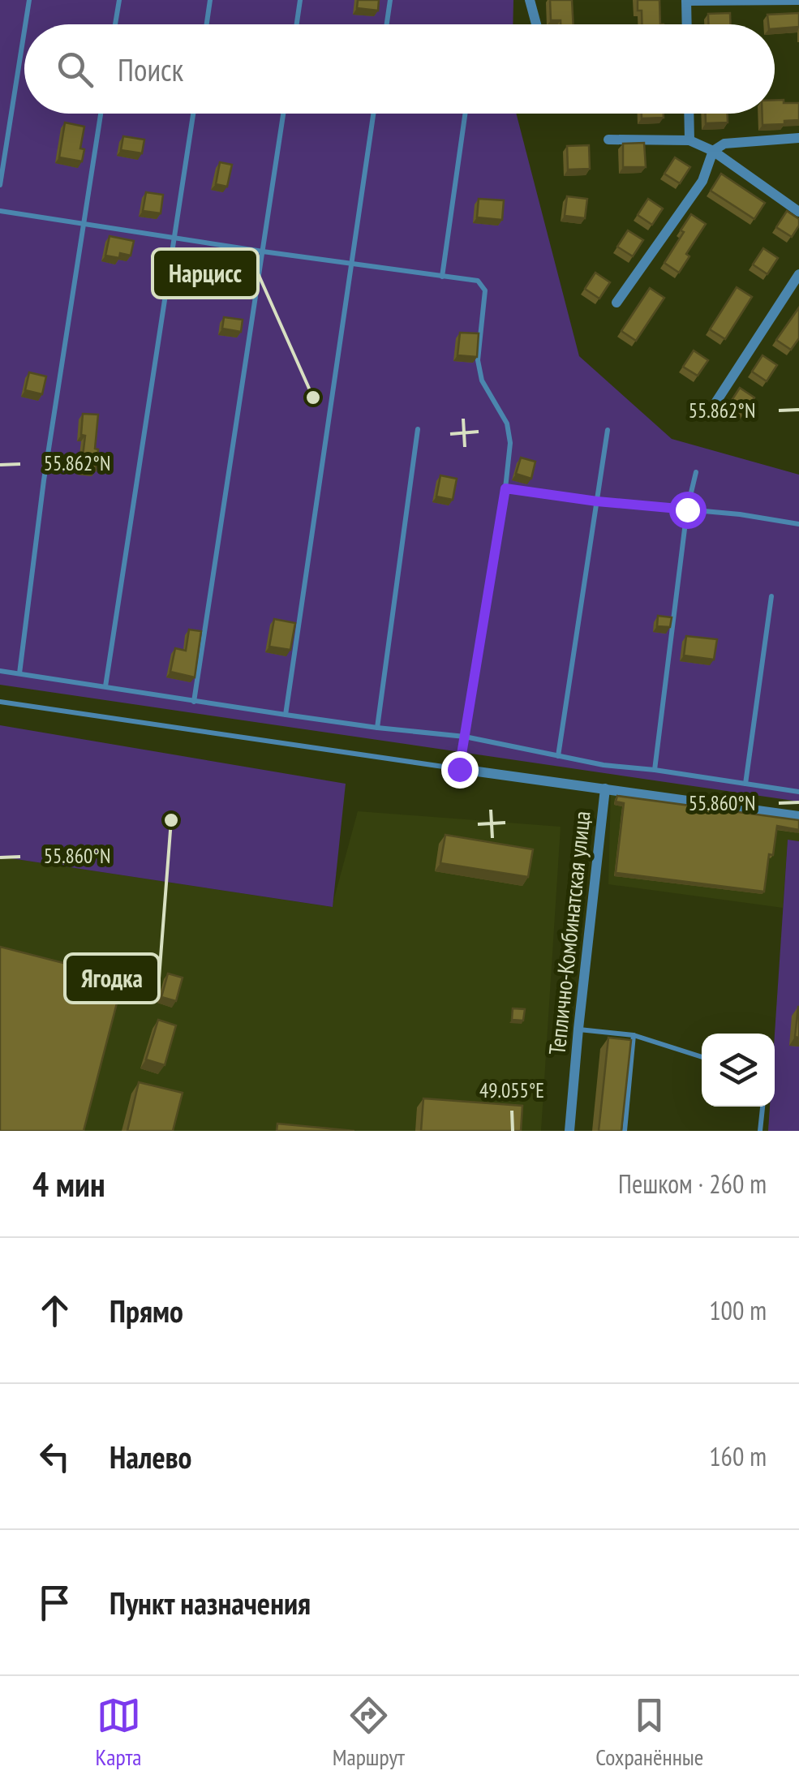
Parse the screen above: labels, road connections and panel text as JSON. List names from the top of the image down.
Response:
{
  "streets": {
    "street": ["Теплично-Комбинатская улица"]
  },
  "places": ["Нарцисс", "Ягодка"],
  "page": {
    "search": "Поиск",
    "heading": ["4 мин", "Пешком · 260 m"],
    "list": [
      ["Прямо", "100 m"],
      ["Налево", "160 m"],
      "Пункт назначения"
    ],
    "nav": ["Карта", "Маршрут", "Сохранённые"]
  },
  "coordinates": ["55.862°N", "55.860°N", "49.055°E"]
}
